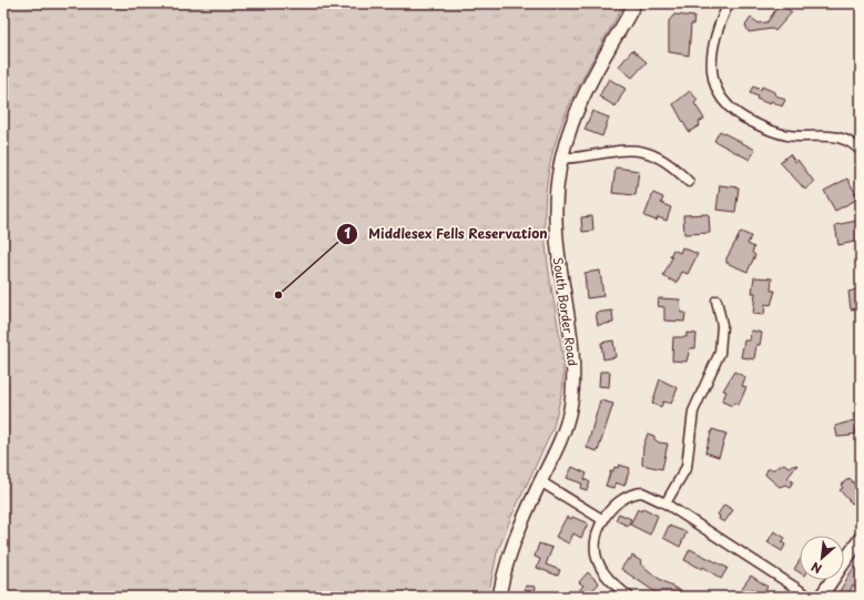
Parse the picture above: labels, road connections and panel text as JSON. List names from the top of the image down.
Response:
{
  "streets": {
    "main road": ["South Border Road"]
  },
  "places": ["Middlesex Fells Reservation"],
  "north": "bottom left"
}
